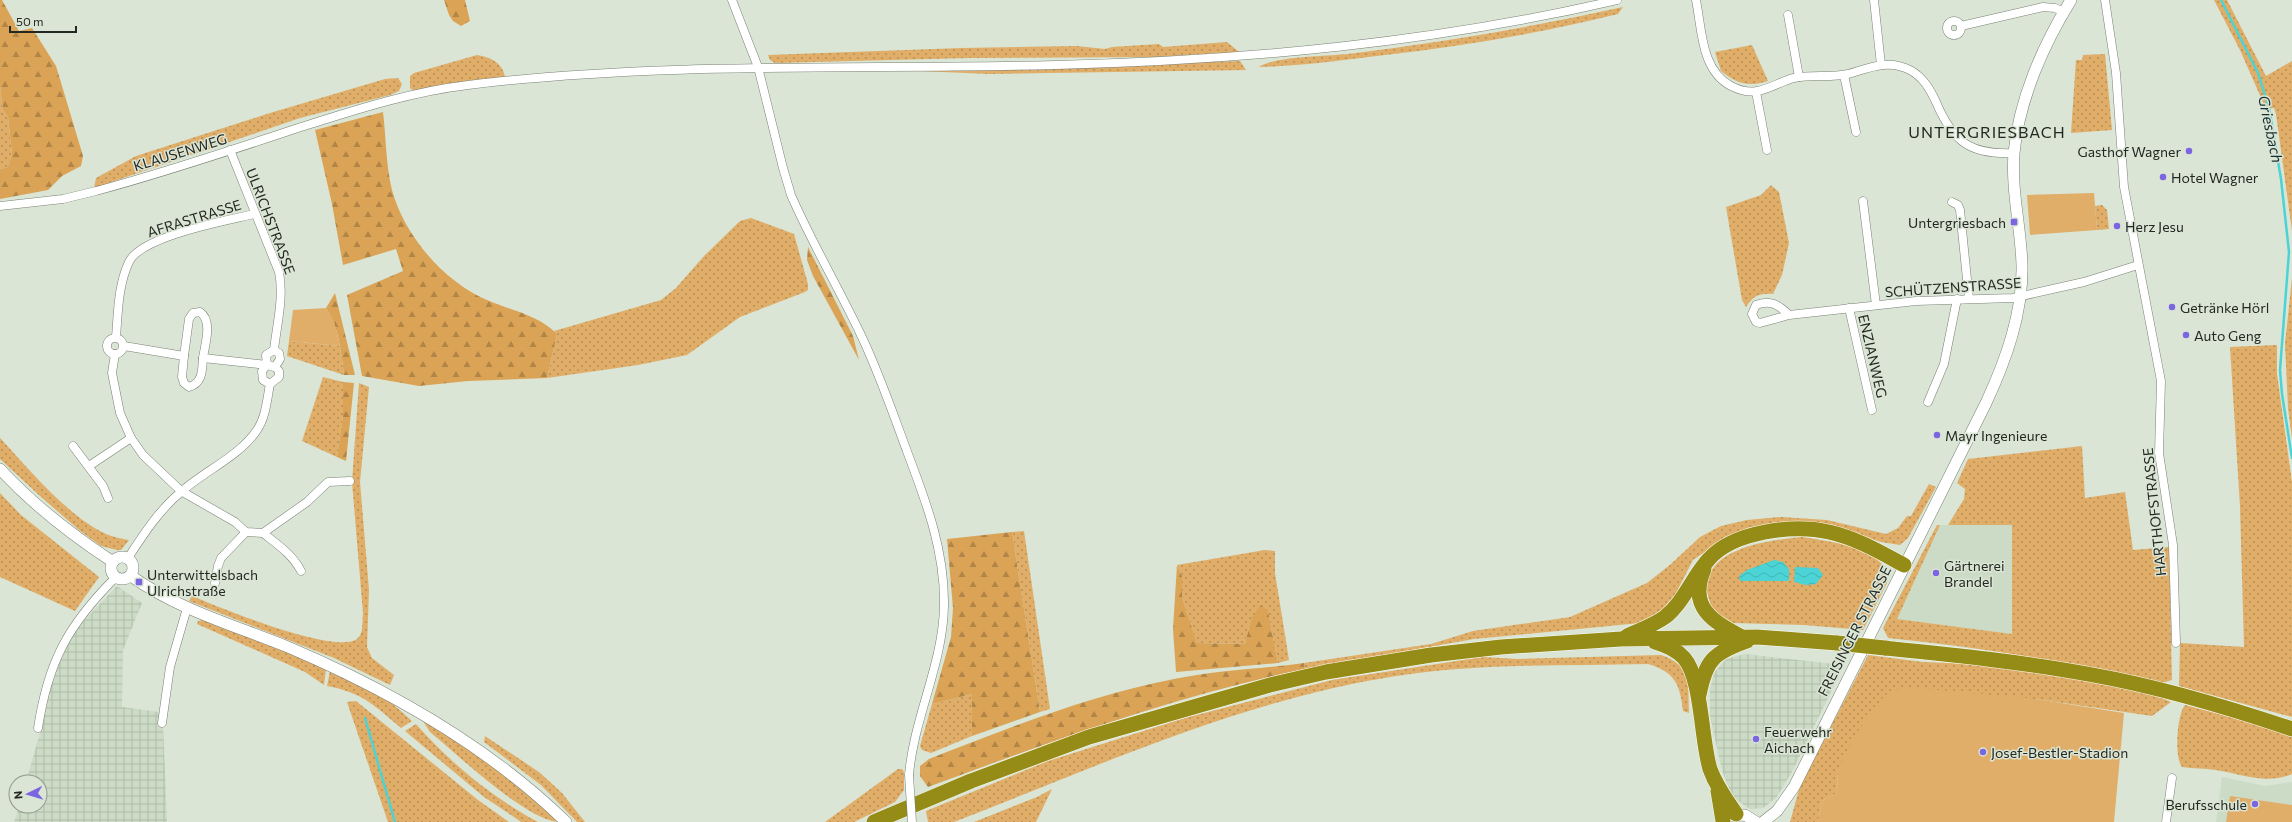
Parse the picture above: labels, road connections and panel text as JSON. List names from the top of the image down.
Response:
{
  "streets": {
    "main road": ["FREISINGER STRASSE"],
    "street": [
      "KLAUSENWEG",
      "AFRASTRASSE",
      "ULRICHSTRASSE",
      "SCHÜTZENSTRASSE",
      "ENZIANWEG",
      "HARTHOFSTRASSE"
    ]
  },
  "crossings": [
    ["KLAUSENWEG", "ULRICHSTRASSE"],
    ["AFRASTRASSE", "ULRICHSTRASSE"],
    ["SCHÜTZENSTRASSE", "ENZIANWEG"],
    ["SCHÜTZENSTRASSE", "HARTHOFSTRASSE"],
    ["SCHÜTZENSTRASSE", "FREISINGER STRASSE"]
  ],
  "districts": ["UNTERGRIESBACH"],
  "water": ["Griesbach"],
  "places": {
    "other": [
      "Gasthof Wagner",
      "Hotel Wagner",
      "Herz Jesu",
      "Getränke Hörl",
      "Auto Geng",
      "Mayr Ingenieure",
      "Gärtnerei Brandel",
      "Feuerwehr Aichach",
      "Josef-Bestler-Stadion",
      "Berufsschule"
    ],
    "transit": ["Untergriesbach", "Unterwittelsbach Ulrichstraße"]
  },
  "scale_bar": "50 m",
  "north": "left"
}
